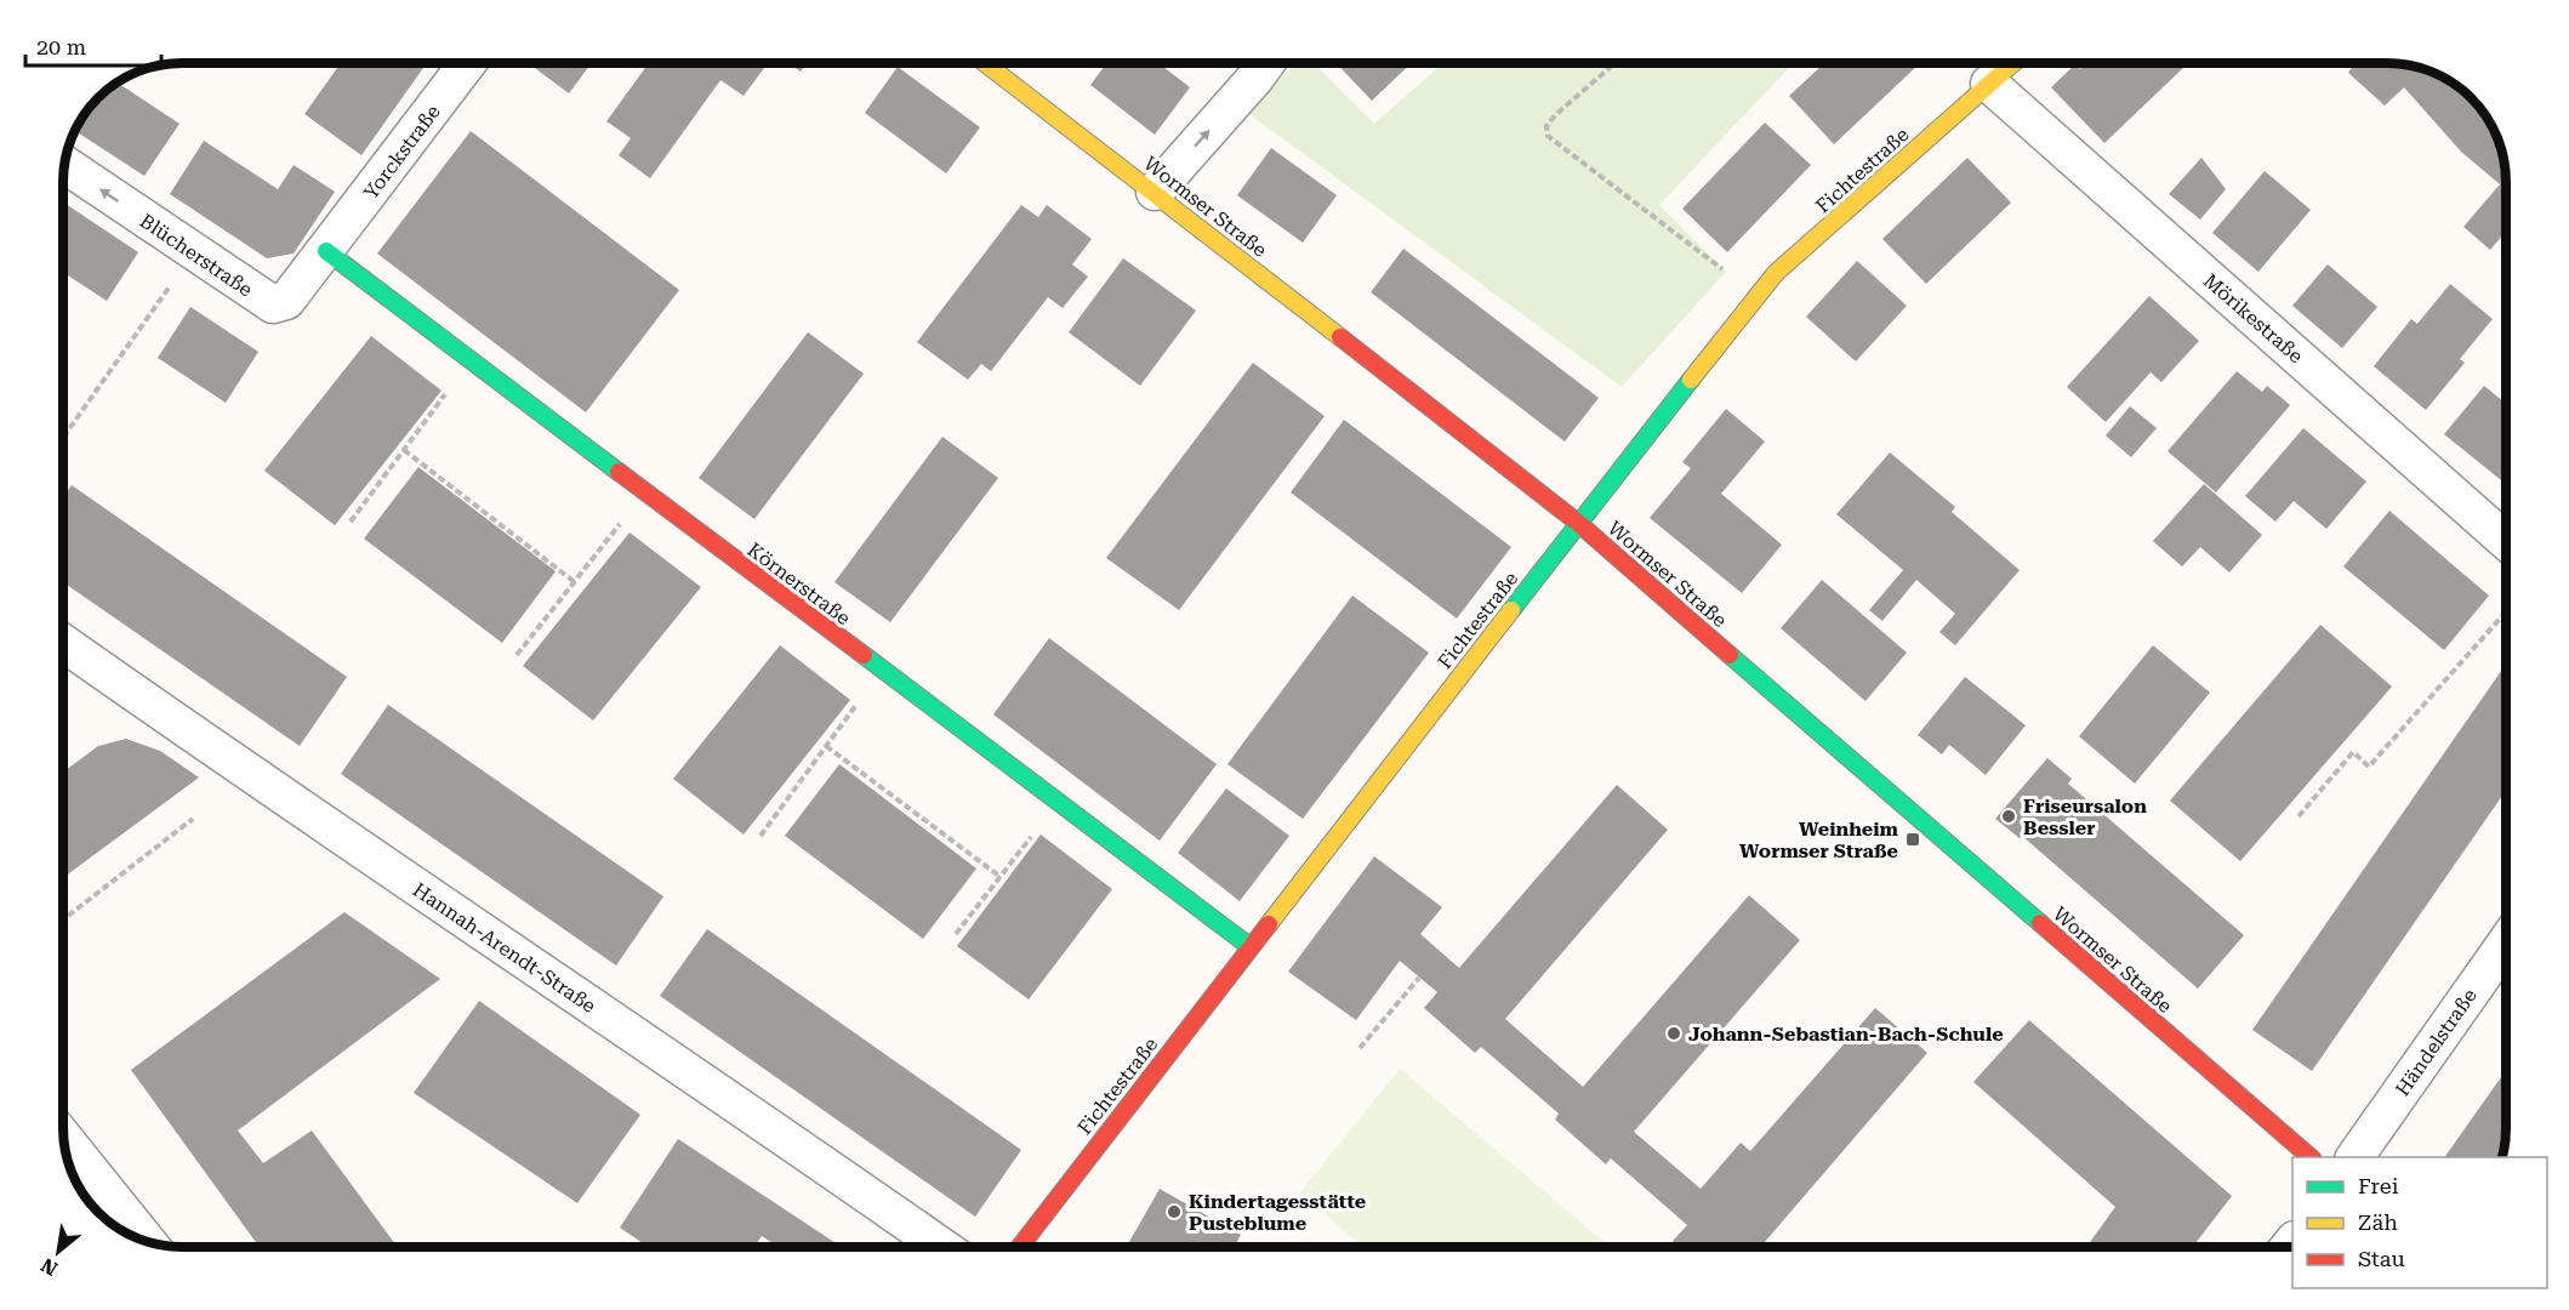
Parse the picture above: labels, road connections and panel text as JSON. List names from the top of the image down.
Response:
{
  "streets": {
    "street": [
      "Yorckstraße",
      "Fichtestraße",
      "Wormser Straße",
      "Blücherstraße",
      "Mörikestraße",
      "Körnerstraße",
      "Hannah-Arendt-Straße",
      "Händelstraße"
    ]
  },
  "crossings": [
    ["Yorckstraße", "Blücherstraße"],
    ["Yorckstraße", "Körnerstraße"],
    ["Fichtestraße", "Wormser Straße"],
    ["Fichtestraße", "Mörikestraße"],
    ["Fichtestraße", "Körnerstraße"],
    ["Blücherstraße", "Körnerstraße"]
  ],
  "one_way": ["Blücherstraße"],
  "places": {
    "other": ["Friseursalon Bessler", "Johann-Sebastian-Bach-Schule", "Kindertagesstätte Pusteblume"],
    "transit": ["Weinheim Wormser Straße"]
  },
  "legend": ["Frei", "Zäh", "Stau"],
  "scale_bar": "20 m",
  "north": "bottom left"
}
